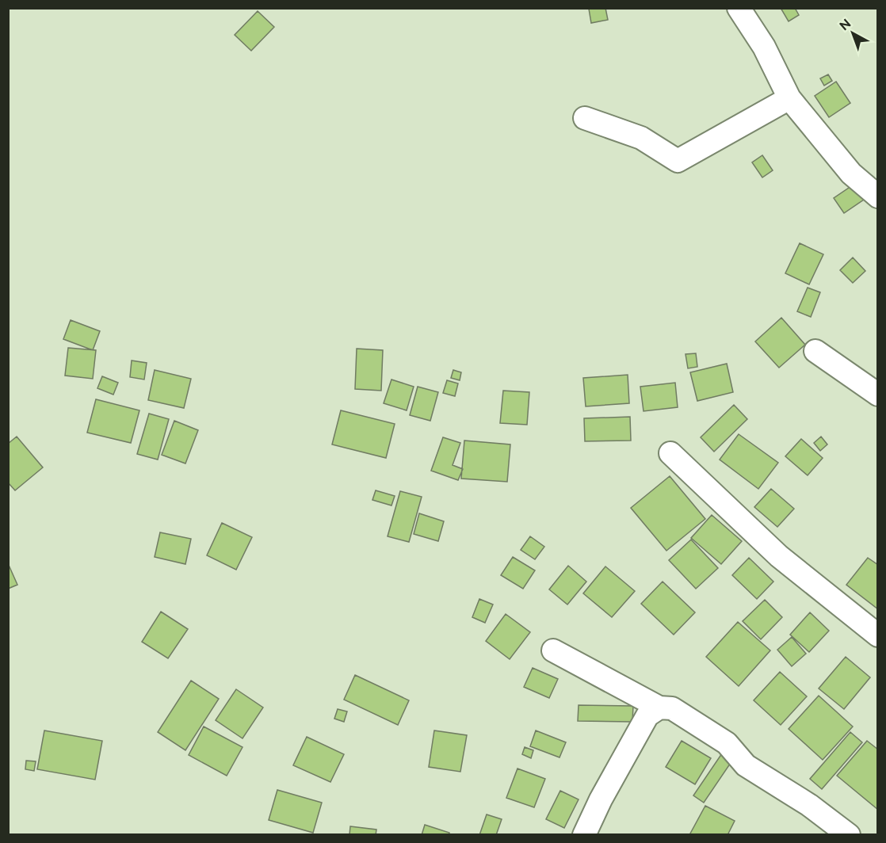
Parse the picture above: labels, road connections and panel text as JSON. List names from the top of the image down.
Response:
{
  "north": "top left"
}
